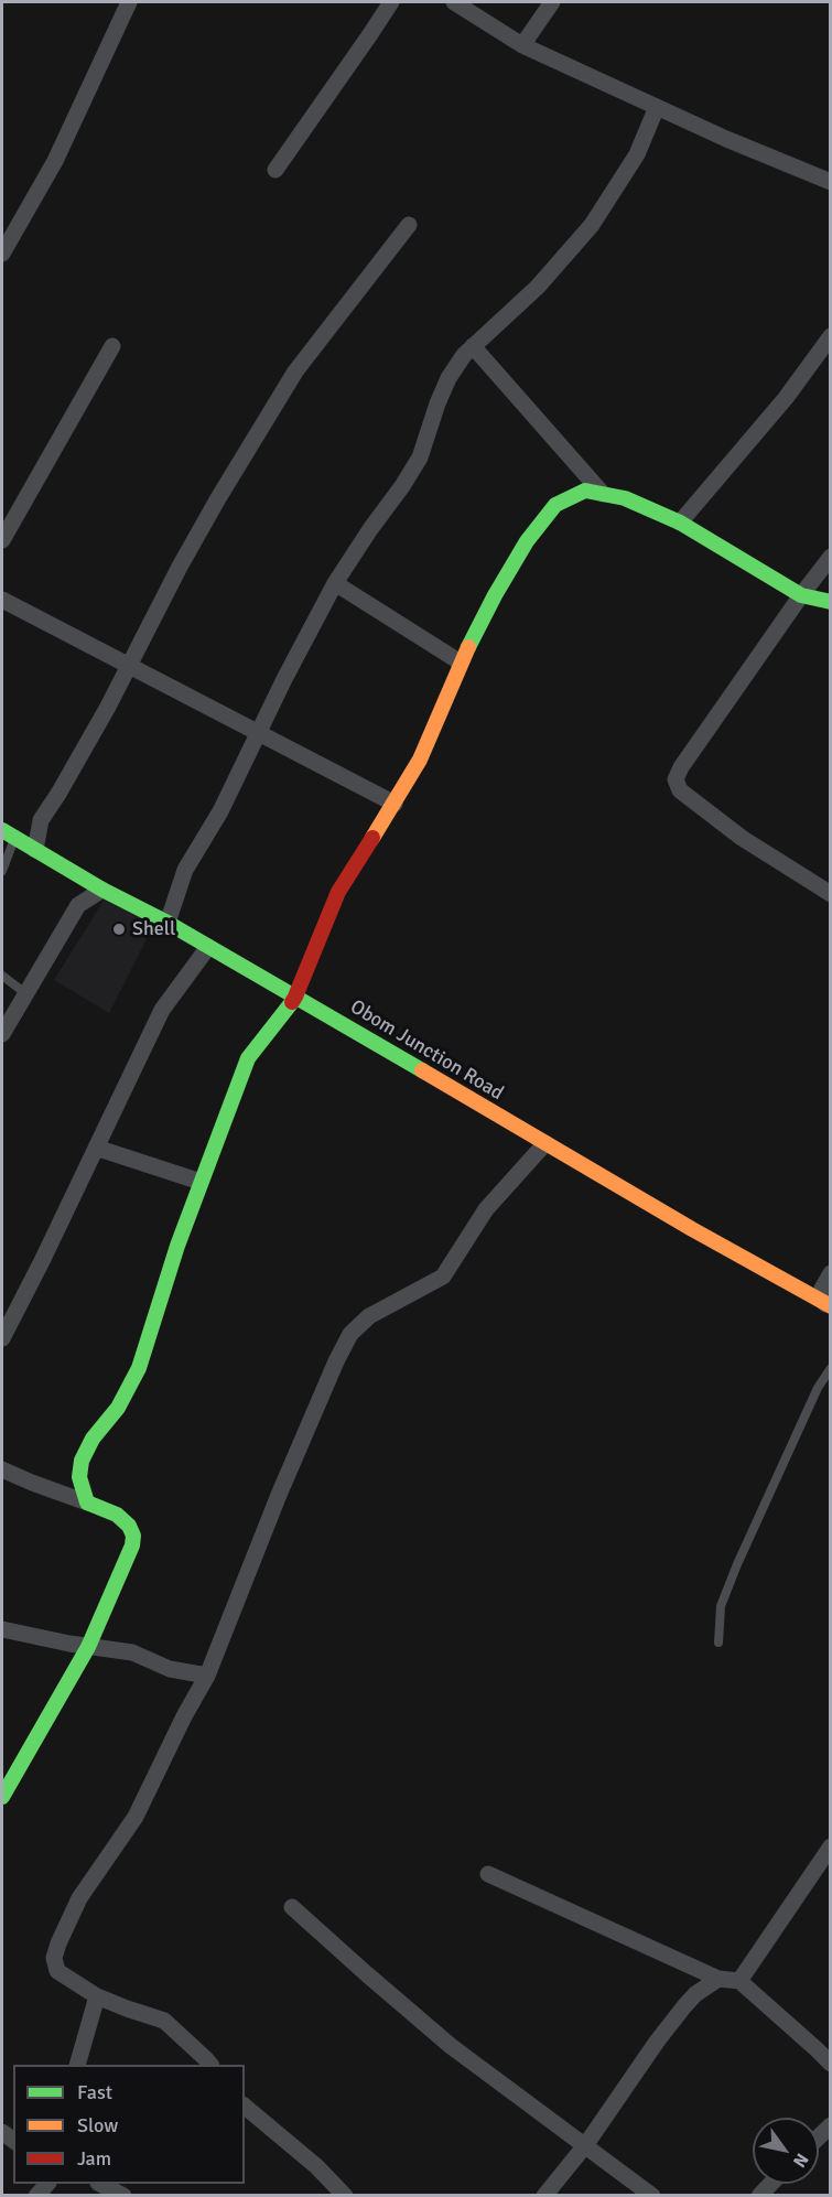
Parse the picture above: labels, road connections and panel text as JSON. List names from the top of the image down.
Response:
{
  "streets": {
    "street": ["Obom Junction Road"]
  },
  "places": ["Shell"],
  "legend": ["Fast", "Slow", "Jam"],
  "north": "bottom right"
}
